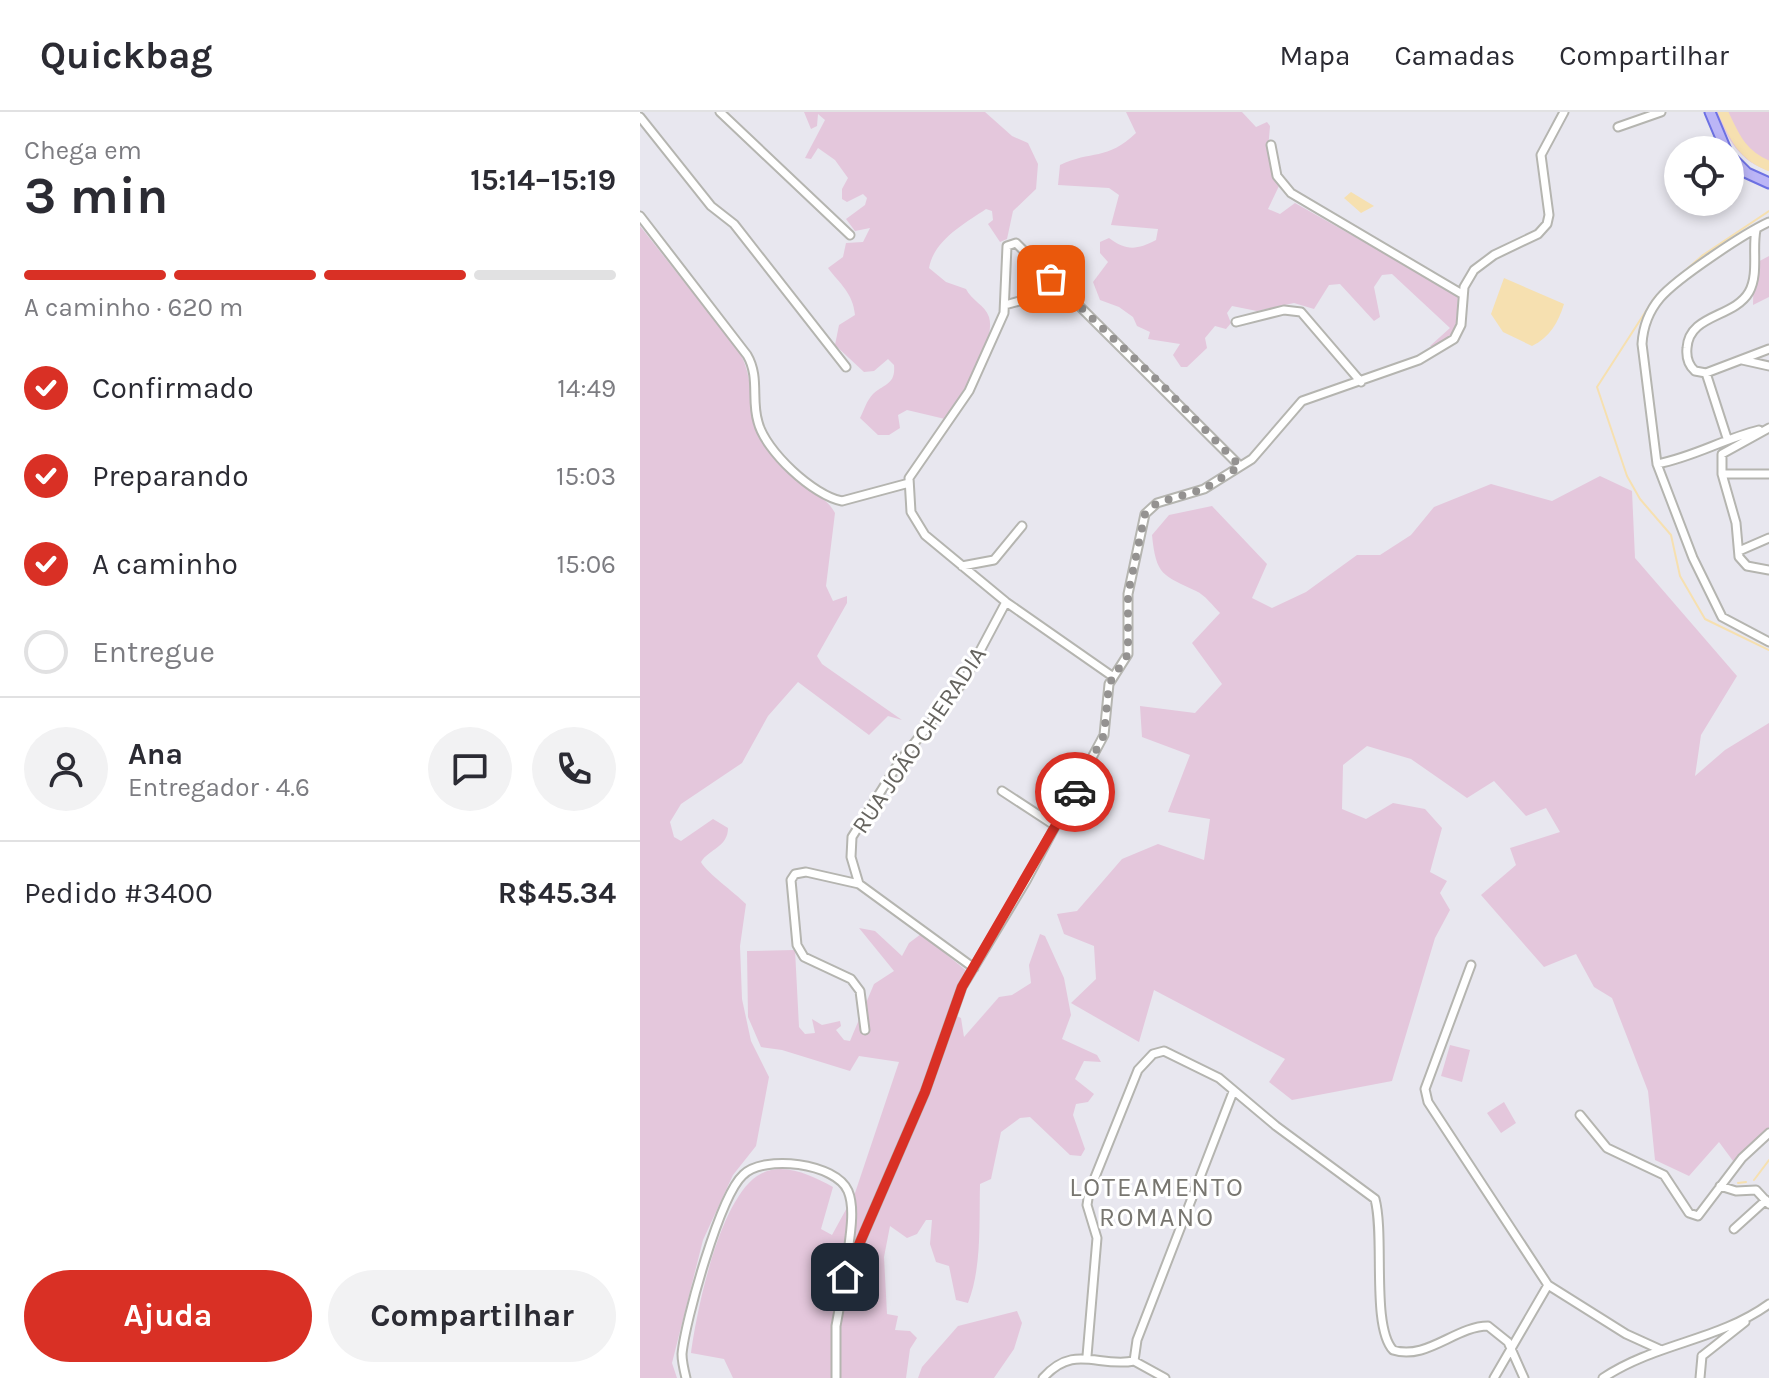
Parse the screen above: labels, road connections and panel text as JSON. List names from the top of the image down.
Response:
{
  "streets": {
    "street": ["RUA JOÃO CHERADIA"]
  },
  "districts": ["LOTEAMENTO ROMANO"],
  "page": {
    "header": "Quickbag",
    "nav": ["Mapa", "Camadas", "Compartilhar"],
    "heading": ["3 min", "Chega em", "15:14–15:19"],
    "panel": [
      "Ana",
      "Entregador · 4.6",
      "Pedido #3400",
      "R$45.34"
    ],
    "bar": "A caminho · 620 m",
    "list": [
      ["Confirmado", "14:49"],
      ["Preparando", "15:03"],
      ["A caminho", "15:06"],
      "Entregue"
    ],
    "buttons": ["Ajuda", "Compartilhar"]
  }
}
